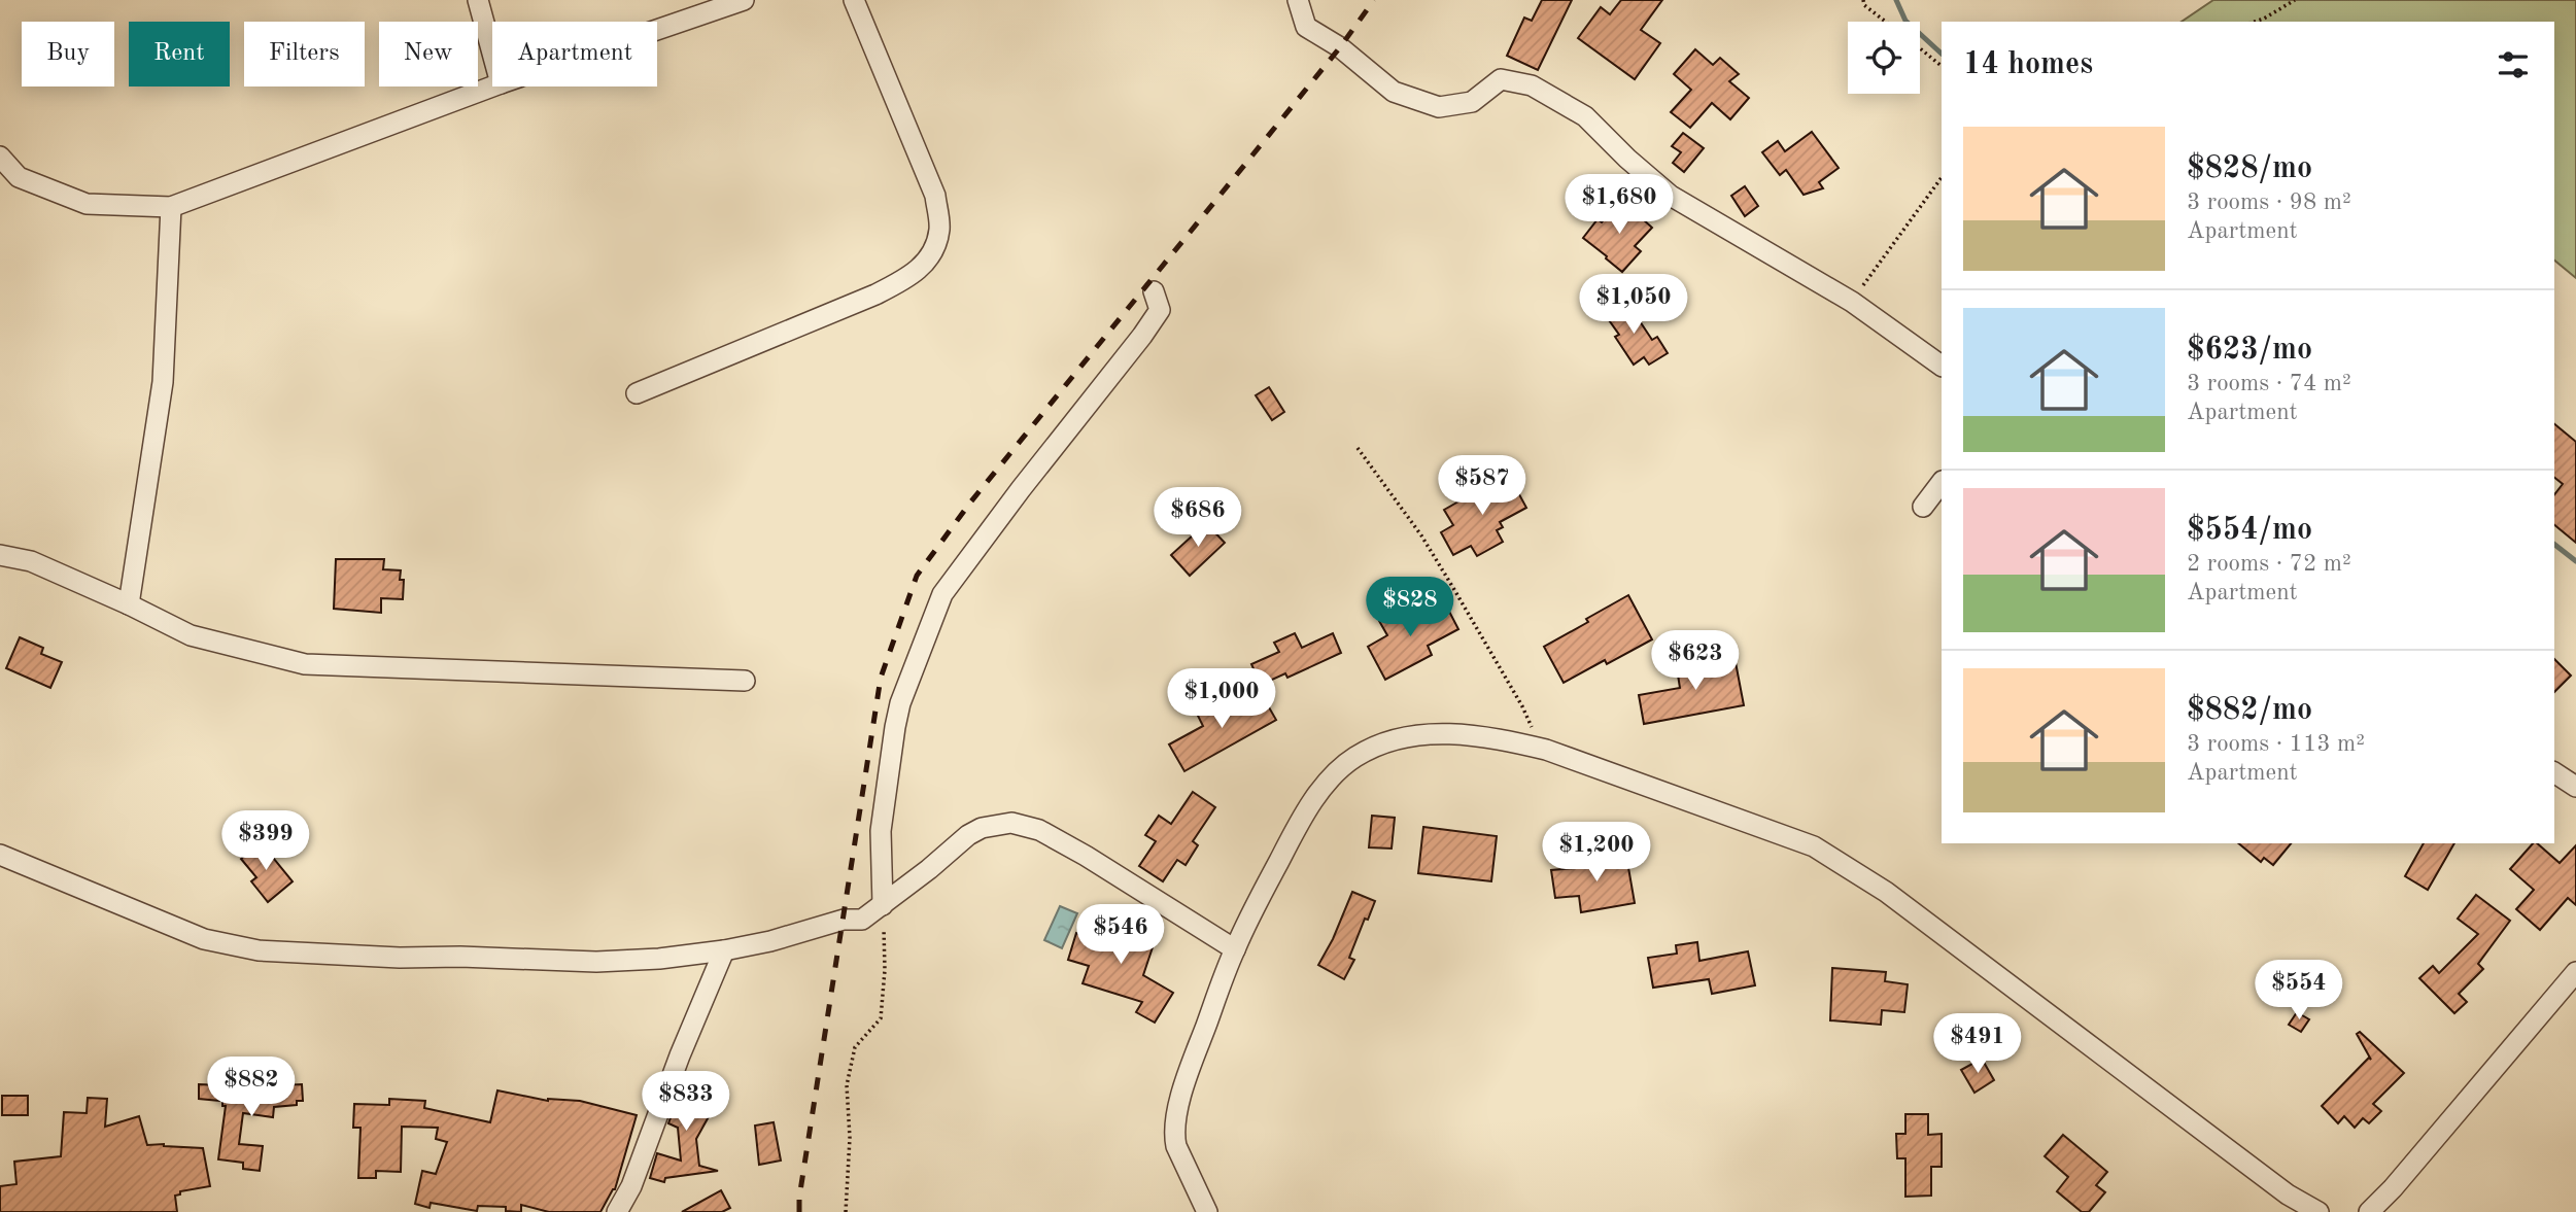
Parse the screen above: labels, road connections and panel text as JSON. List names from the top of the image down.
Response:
{
  "page": {
    "chip": [
      "Buy",
      "Rent",
      "Filters",
      "New",
      "Apartment"
    ],
    "heading": "14 homes",
    "list": [
      {
        "name": "$828/mo",
        "note": "3 rooms · 98 m² · Apartment"
      },
      {
        "name": "$623/mo",
        "note": "3 rooms · 74 m² · Apartment"
      },
      {
        "name": "$554/mo",
        "note": "2 rooms · 72 m² · Apartment"
      },
      {
        "name": "$882/mo",
        "note": "3 rooms · 113 m² · Apartment"
      }
    ],
    "price": [
      "$1,680",
      "$1,050",
      "$587",
      "$686",
      "$828",
      "$623",
      "$1,000",
      "$399",
      "$1,200",
      "$546",
      "$554",
      "$491",
      "$882",
      "$833"
    ]
  }
}
